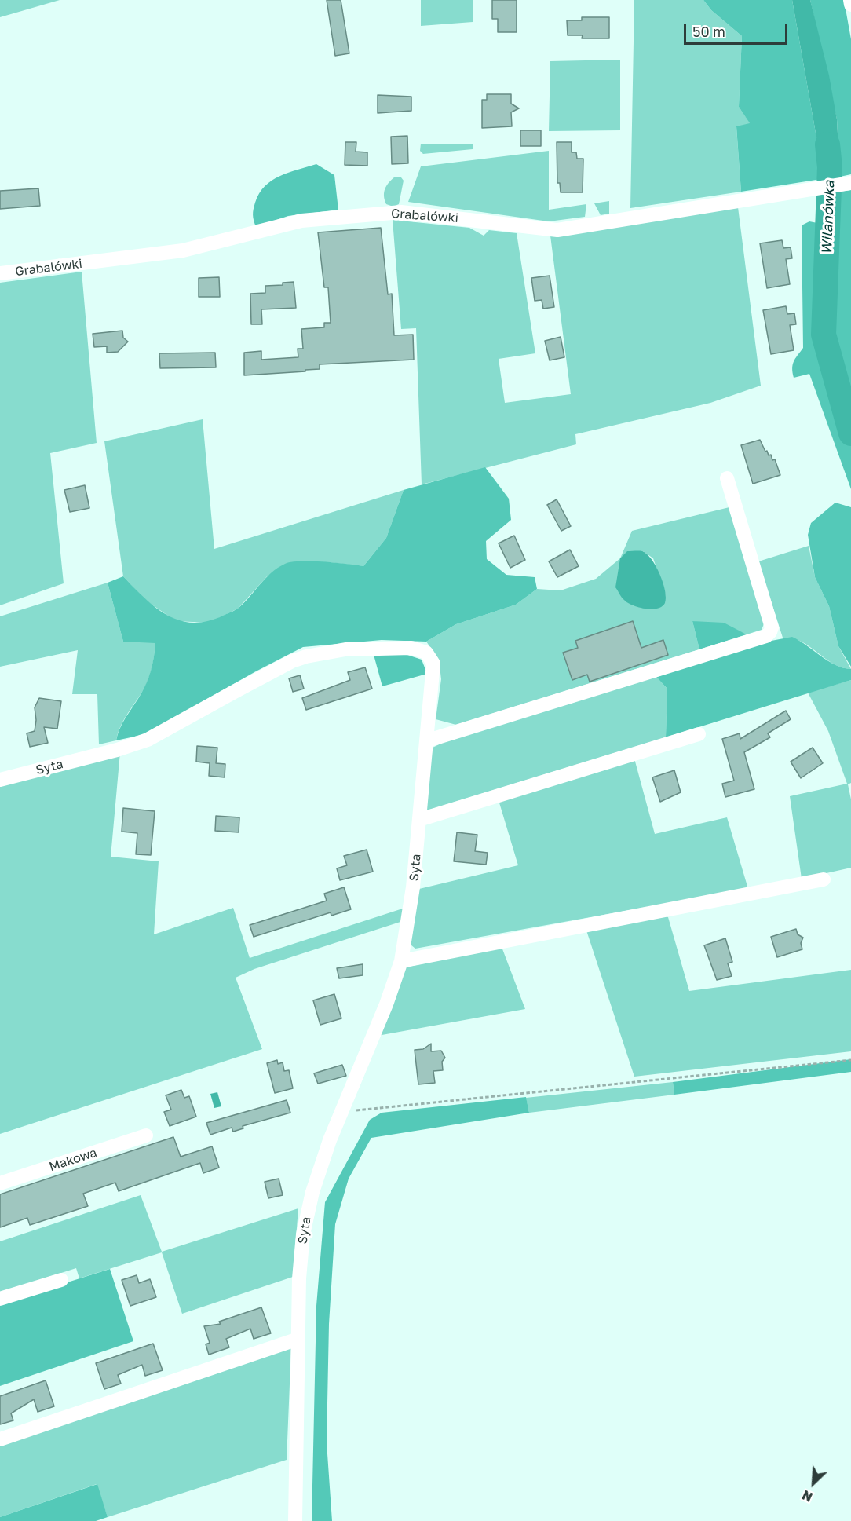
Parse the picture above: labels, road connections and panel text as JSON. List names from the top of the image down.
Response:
{
  "streets": {
    "street": ["Grabalówki", "Syta", "Makowa"]
  },
  "water": ["Wilanówka"],
  "scale_bar": "50 m",
  "north": "bottom left"
}
